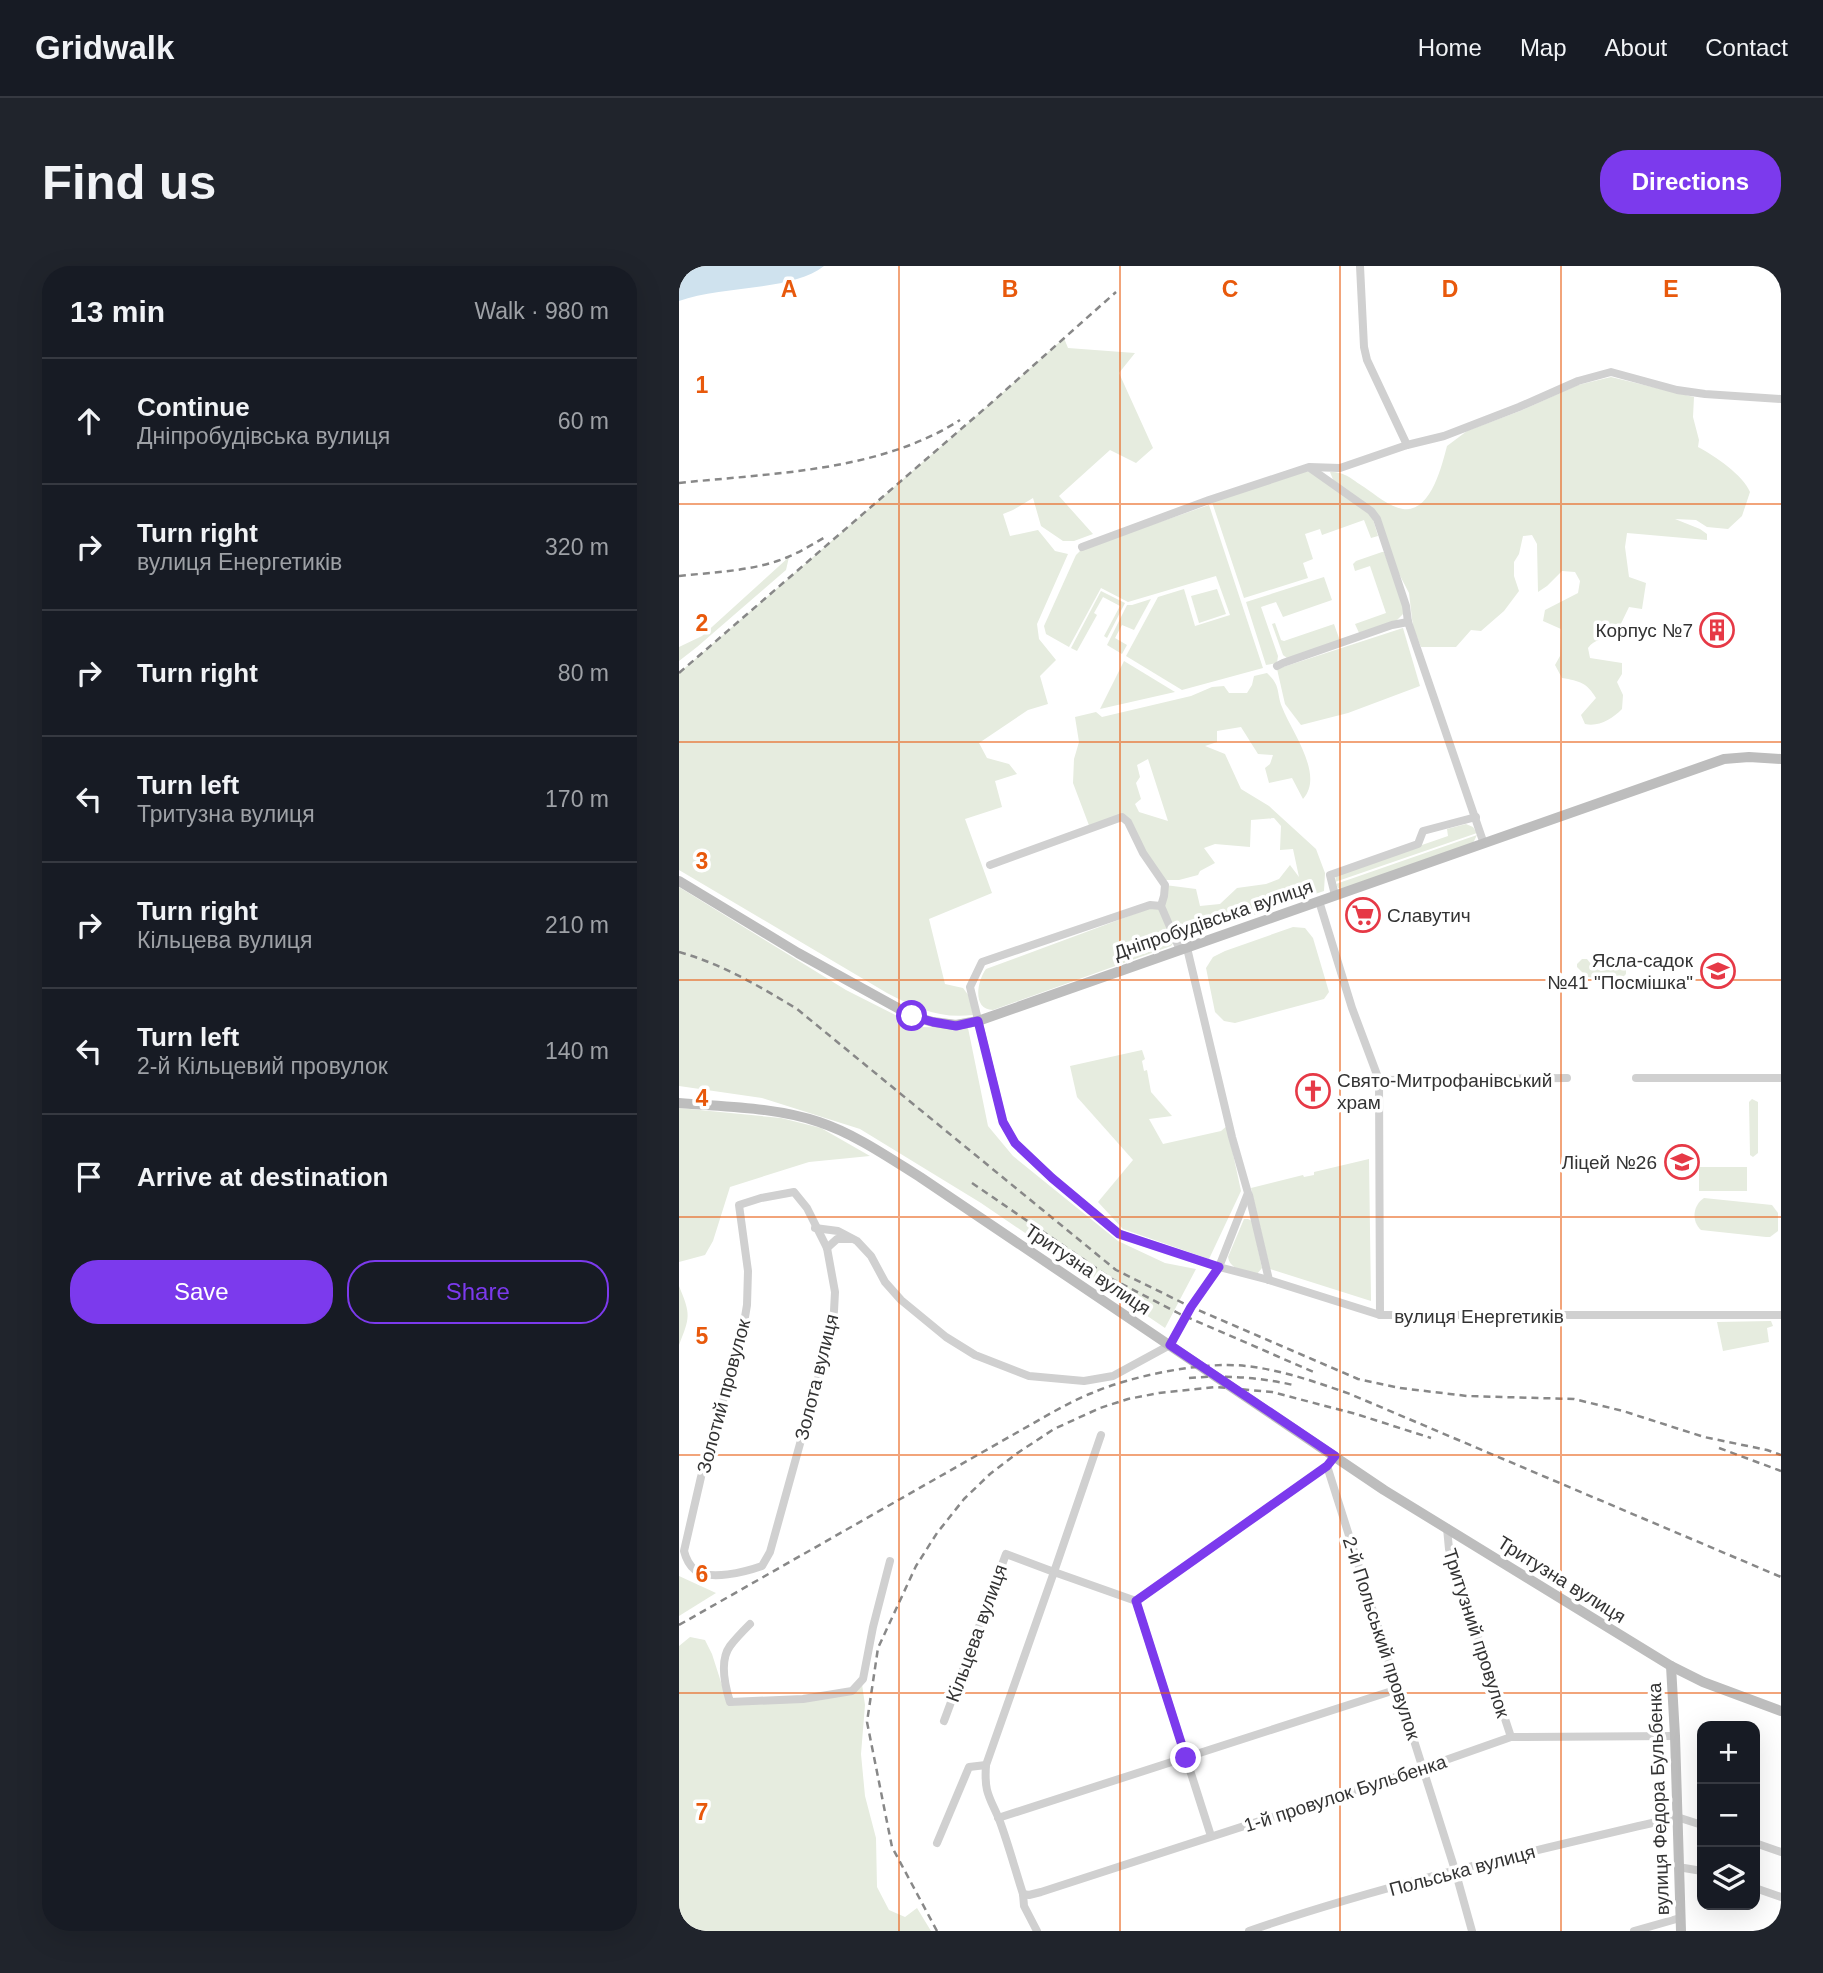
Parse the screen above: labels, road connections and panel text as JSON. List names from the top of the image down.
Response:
{
  "streets": {
    "street": [
      "Дніпробудівська вулиця",
      "Тритузна вулиця",
      "вулиця Енергетиків",
      "Золота вулиця",
      "Золотий провулок",
      "Кільцева вулиця",
      "Тритузний провулок",
      "2-й Польський провулок",
      "1-й провулок Бульбенка",
      "вулиця Федора Бульбенка",
      "Польська вулиця"
    ]
  },
  "crossings": [
    ["Дніпробудівська вулиця", "вулиця Енергетиків"],
    ["Тритузна вулиця", "Тритузний провулок"],
    ["Тритузна вулиця", "вулиця Федора Бульбенка"],
    ["Золота вулиця", "Золотий провулок"],
    ["Тритузний провулок", "1-й провулок Бульбенка"],
    ["2-й Польський провулок", "1-й провулок Бульбенка"],
    ["2-й Польський провулок", "Польська вулиця"],
    ["1-й провулок Бульбенка", "вулиця Федора Бульбенка"],
    ["вулиця Федора Бульбенка", "Польська вулиця"]
  ],
  "places": {
    "building": ["Корпус №7"],
    "supermarket": ["Славутич"],
    "school or university": ["Ясла-садок №41 \"Посмішка\"", "Ліцей №26"],
    "church": ["Свято-Митрофанівський храм"]
  },
  "page": {
    "header": "Gridwalk",
    "nav": [
      "Home",
      "Map",
      "About",
      "Contact"
    ],
    "buttons": [
      "Directions",
      ["Save", "Share"]
    ],
    "title": "Find us",
    "heading": ["13 min", "Walk · 980 m"],
    "list": [
      ["Continue", "Дніпробудівська вулиця", "60 m"],
      ["Turn right", "вулиця Енергетиків", "320 m"],
      ["Turn right", "80 m"],
      ["Turn left", "Тритузна вулиця", "170 m"],
      ["Turn right", "Кільцева вулиця", "210 m"],
      ["Turn left", "2-й Кільцевий провулок", "140 m"],
      "Arrive at destination"
    ],
    "map_buttons": ["+", "−"]
  },
  "grid": {
    "columns": [
      "A",
      "B",
      "C",
      "D",
      "E"
    ],
    "rows": [
      "1",
      "2",
      "3",
      "4",
      "5",
      "6",
      "7"
    ]
  }
}
